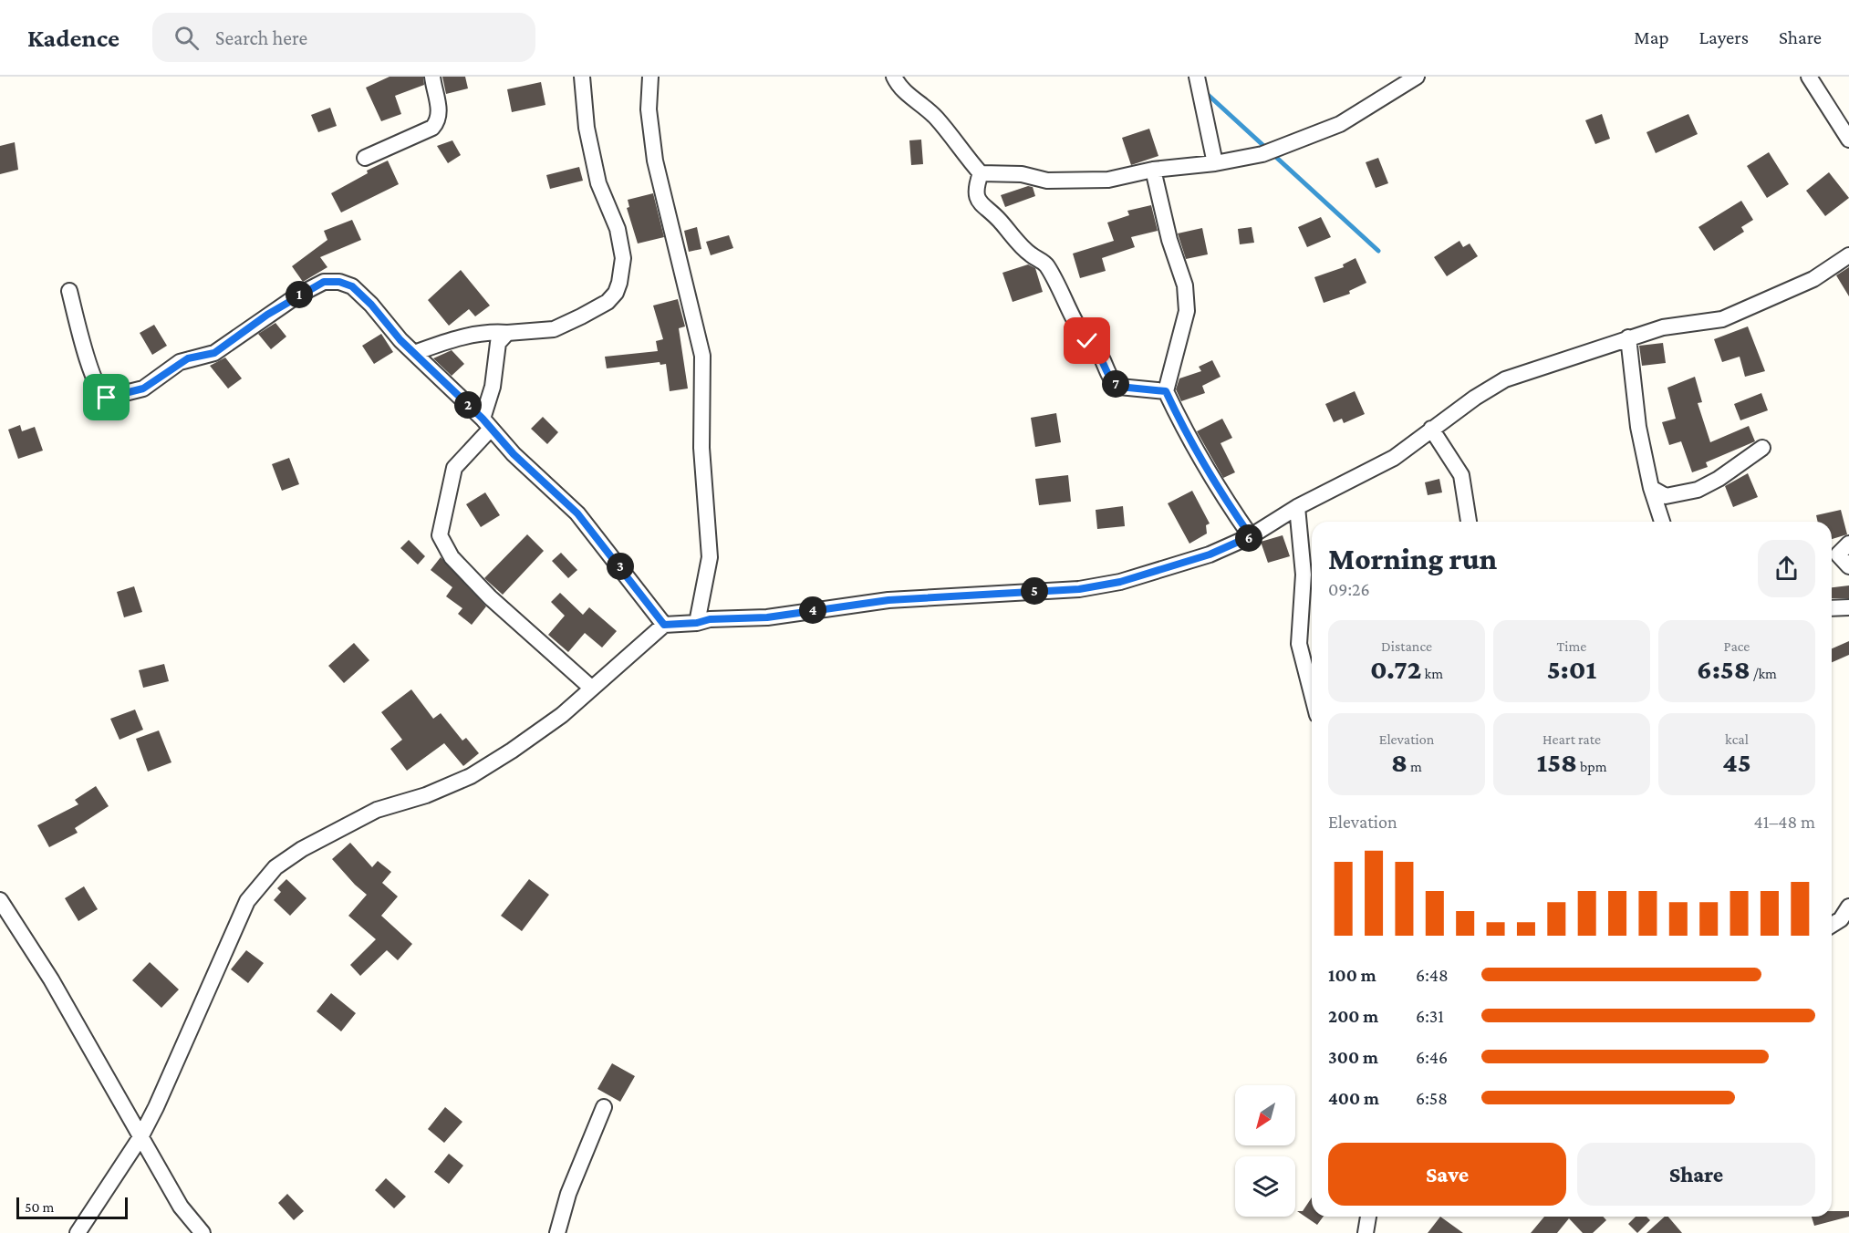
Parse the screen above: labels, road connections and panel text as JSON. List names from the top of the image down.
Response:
{
  "scale_bar": "50 m",
  "north": "bottom left",
  "page": {
    "header": "Kadence",
    "search": "Search here",
    "nav": ["Map", "Layers", "Share"],
    "pins": [
      "1",
      "7",
      "2",
      "6",
      "3",
      "5",
      "4"
    ],
    "heading": ["Morning run", "09:26"],
    "stats": [
      ["Distance", "0.72 km"],
      ["Time", "5:01"],
      ["Pace", "6:58 /km"],
      ["Elevation", "8 m"],
      ["Heart rate", "158 bpm"],
      ["kcal", "45"]
    ],
    "chart": ["Elevation", "41–48 m"],
    "list": [
      {
        "name": "100 m",
        "note": "6:48"
      },
      {
        "name": "200 m",
        "note": "6:31"
      },
      {
        "name": "300 m",
        "note": "6:46"
      },
      {
        "name": "400 m",
        "note": "6:58"
      }
    ],
    "buttons": ["Save", "Share"],
    "scale": "50 m"
  }
}
